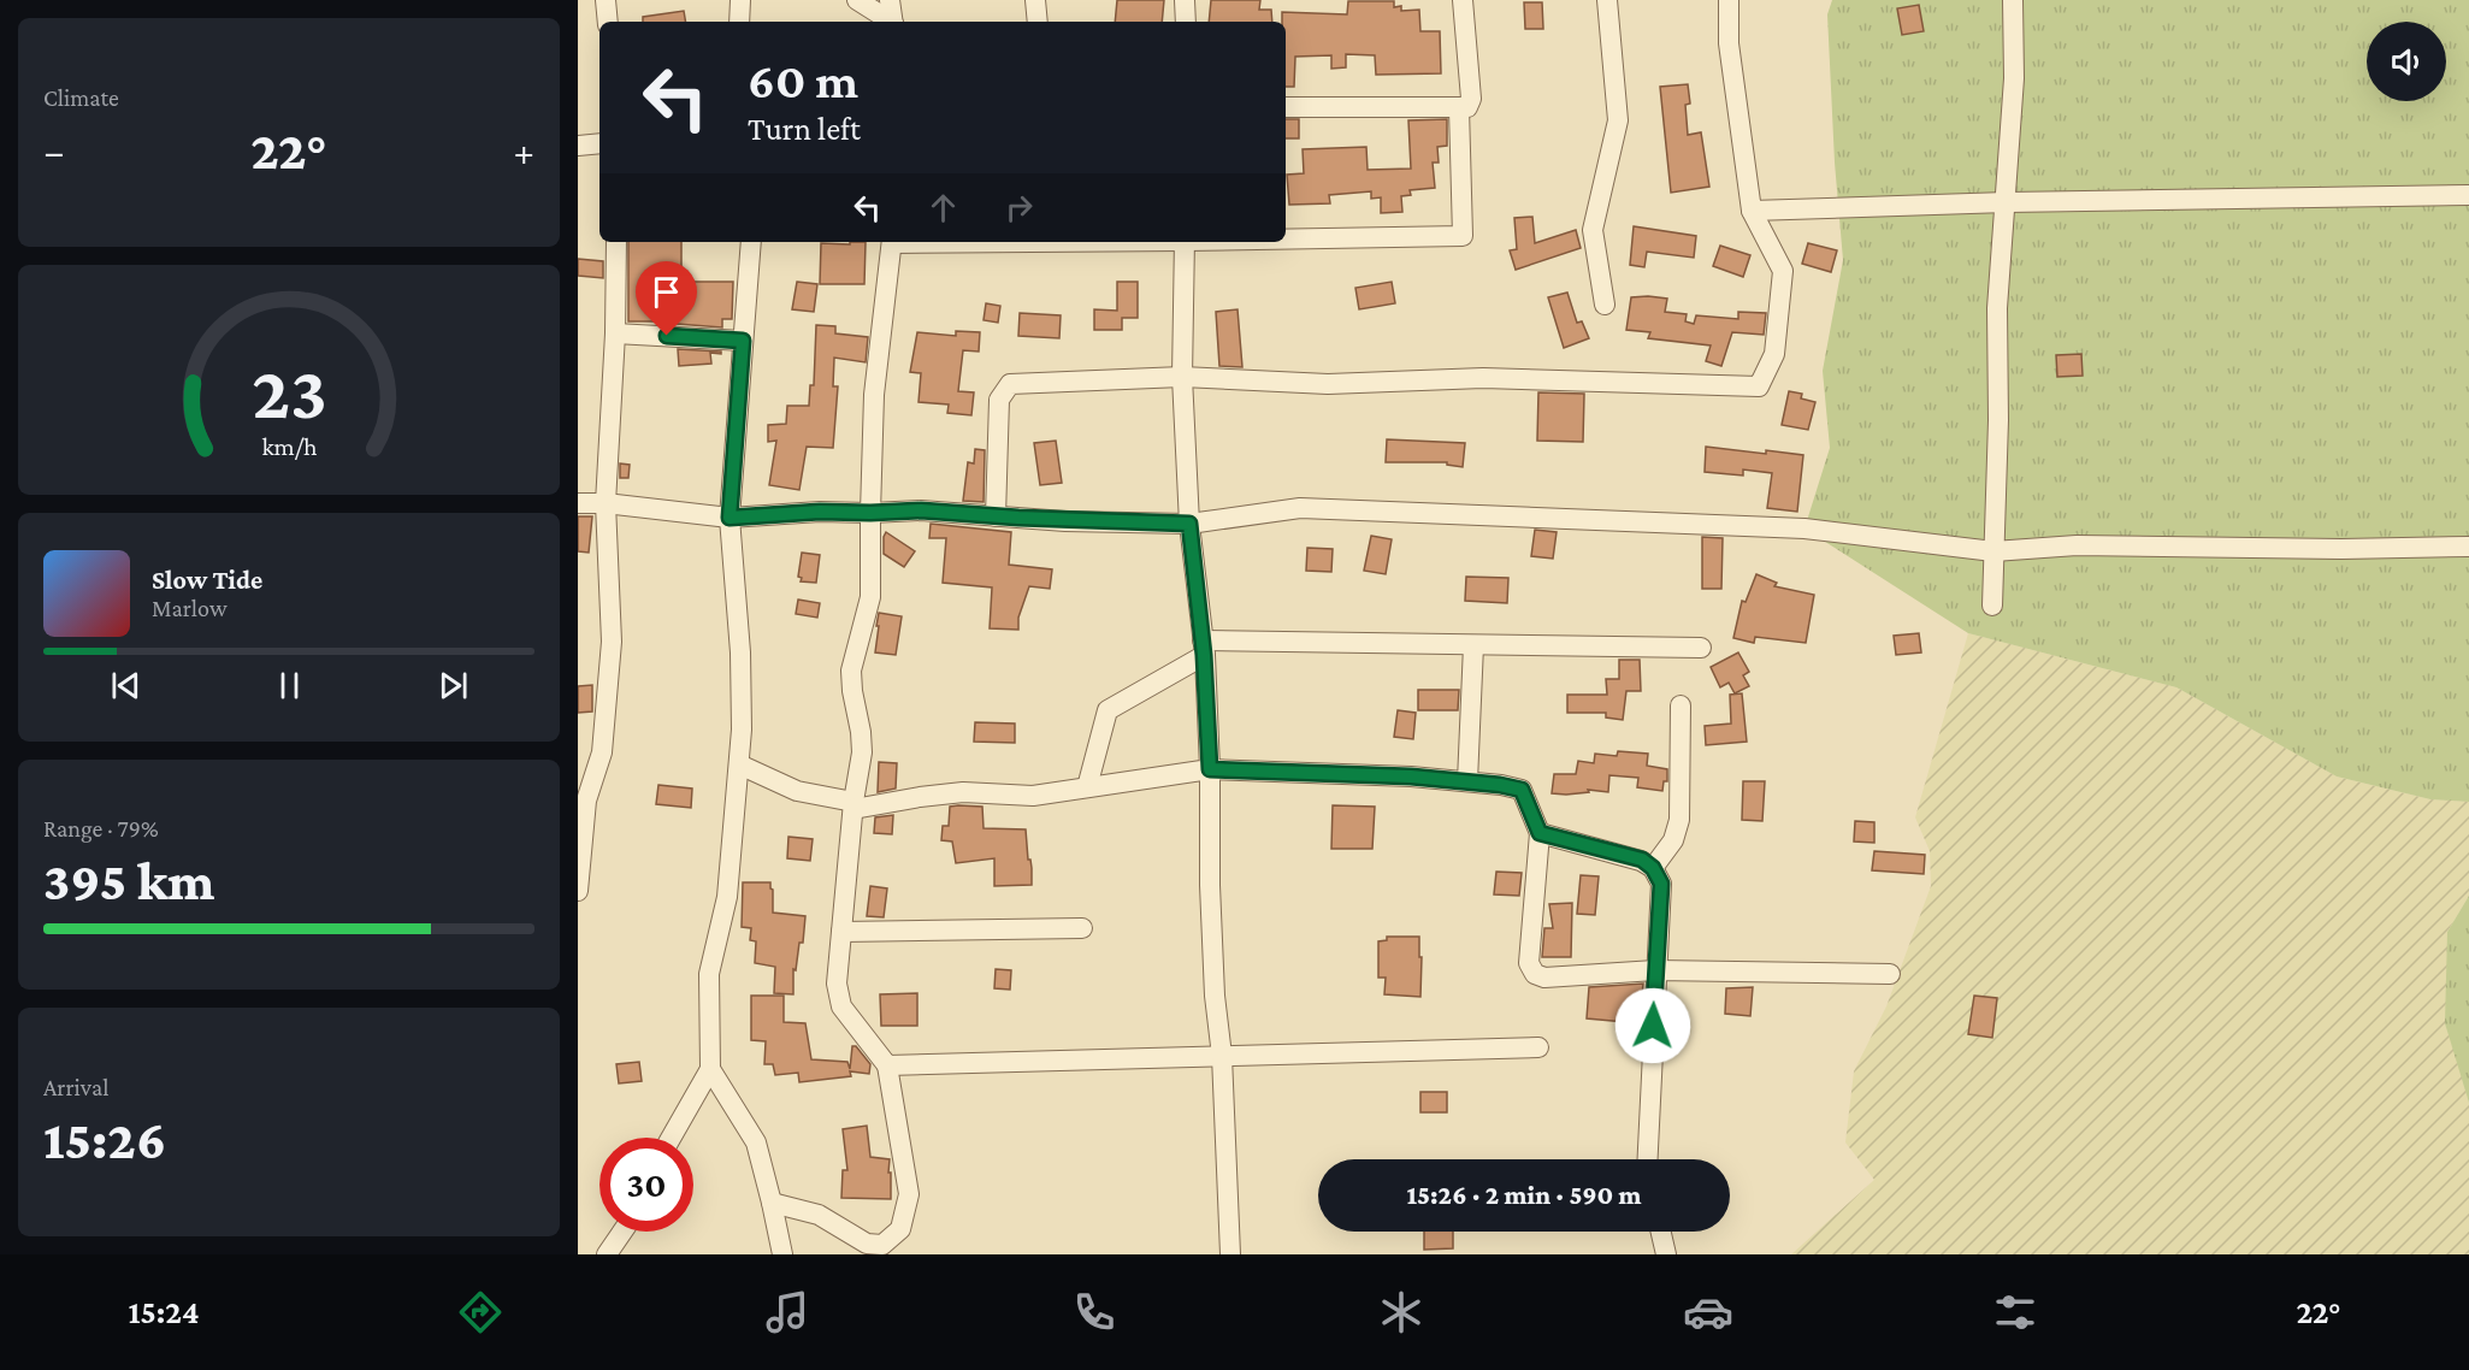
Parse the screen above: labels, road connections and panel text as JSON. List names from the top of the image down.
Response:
{
  "page": {
    "tile": [
      "Climate",
      ["Range · 79%", "395 km"],
      ["Arrival", "15:26"]
    ],
    "turn": ["60 m", "Turn left"],
    "heat": ["−", "22°", "+"],
    "song": ["Slow Tide", "Marlow"],
    "limit": "30",
    "trip": "15:26 · 2 min · 590 m",
    "tabs": ["15:24", "22°"],
    "gauge": ["23", "km/h"]
  }
}
